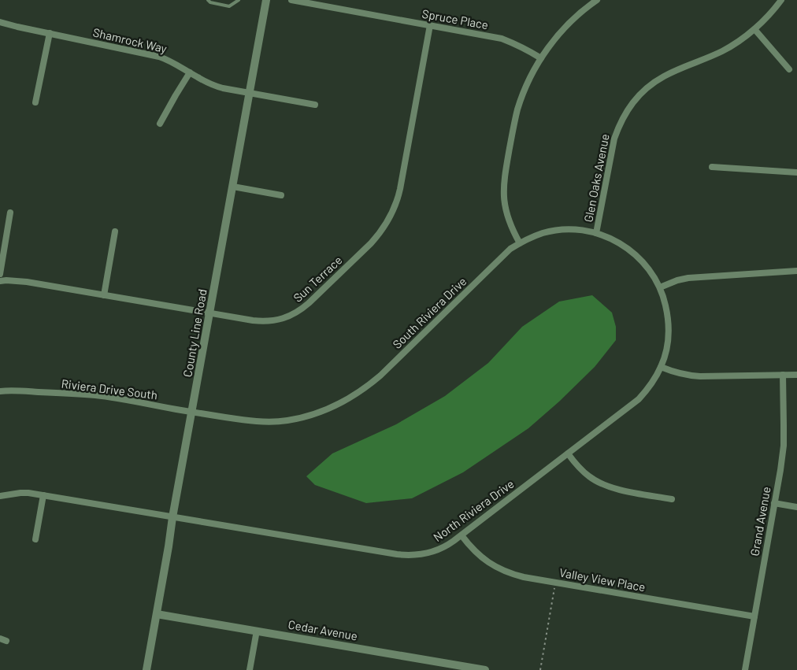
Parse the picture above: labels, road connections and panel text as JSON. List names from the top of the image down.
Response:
{
  "streets": {
    "street": [
      "Spruce Place",
      "Shamrock Way",
      "Glen Oaks Avenue",
      "Sun Terrace",
      "South Riviera Drive",
      "County Line Road",
      "Riviera Drive South",
      "North Riviera Drive",
      "Grand Avenue",
      "Valley View Place",
      "Cedar Avenue"
    ]
  },
  "crossings": [
    ["Spruce Place", "Sun Terrace"],
    ["Shamrock Way", "County Line Road"],
    ["Glen Oaks Avenue", "South Riviera Drive"],
    ["Sun Terrace", "County Line Road"],
    ["South Riviera Drive", "County Line Road"],
    ["South Riviera Drive", "Riviera Drive South"],
    ["South Riviera Drive", "North Riviera Drive"],
    ["County Line Road", "Riviera Drive South"],
    ["County Line Road", "North Riviera Drive"],
    ["County Line Road", "Cedar Avenue"],
    ["North Riviera Drive", "Valley View Place"],
    ["Grand Avenue", "Valley View Place"]
  ]
}
